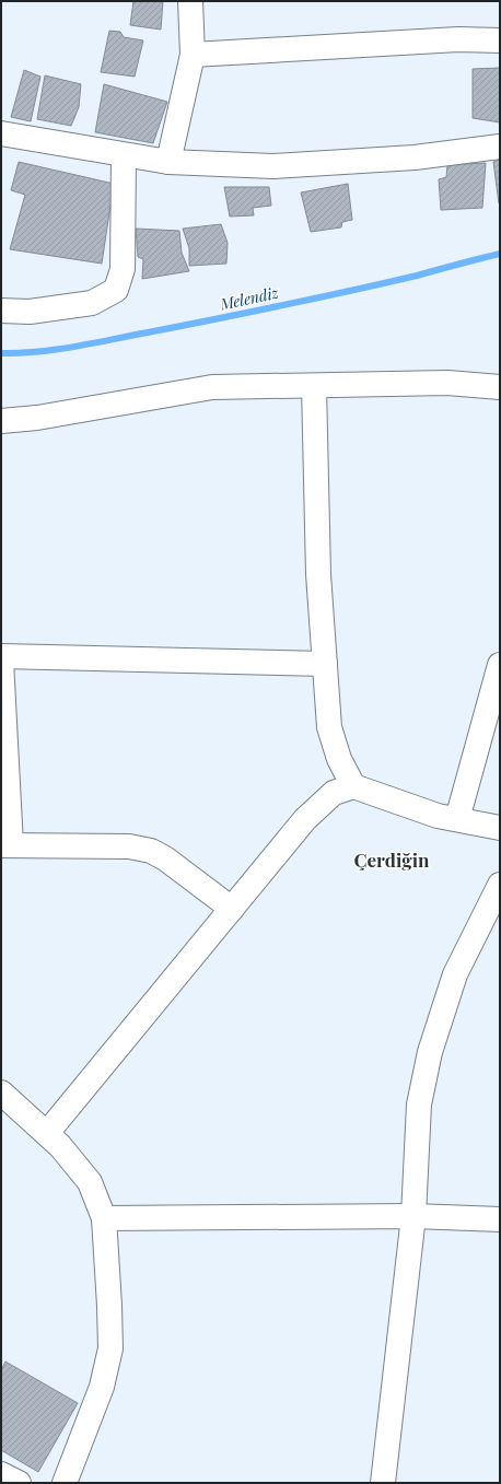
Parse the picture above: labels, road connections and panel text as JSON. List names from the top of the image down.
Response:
{
  "districts": ["Çerdiğin"],
  "water": ["Melendiz"]
}
